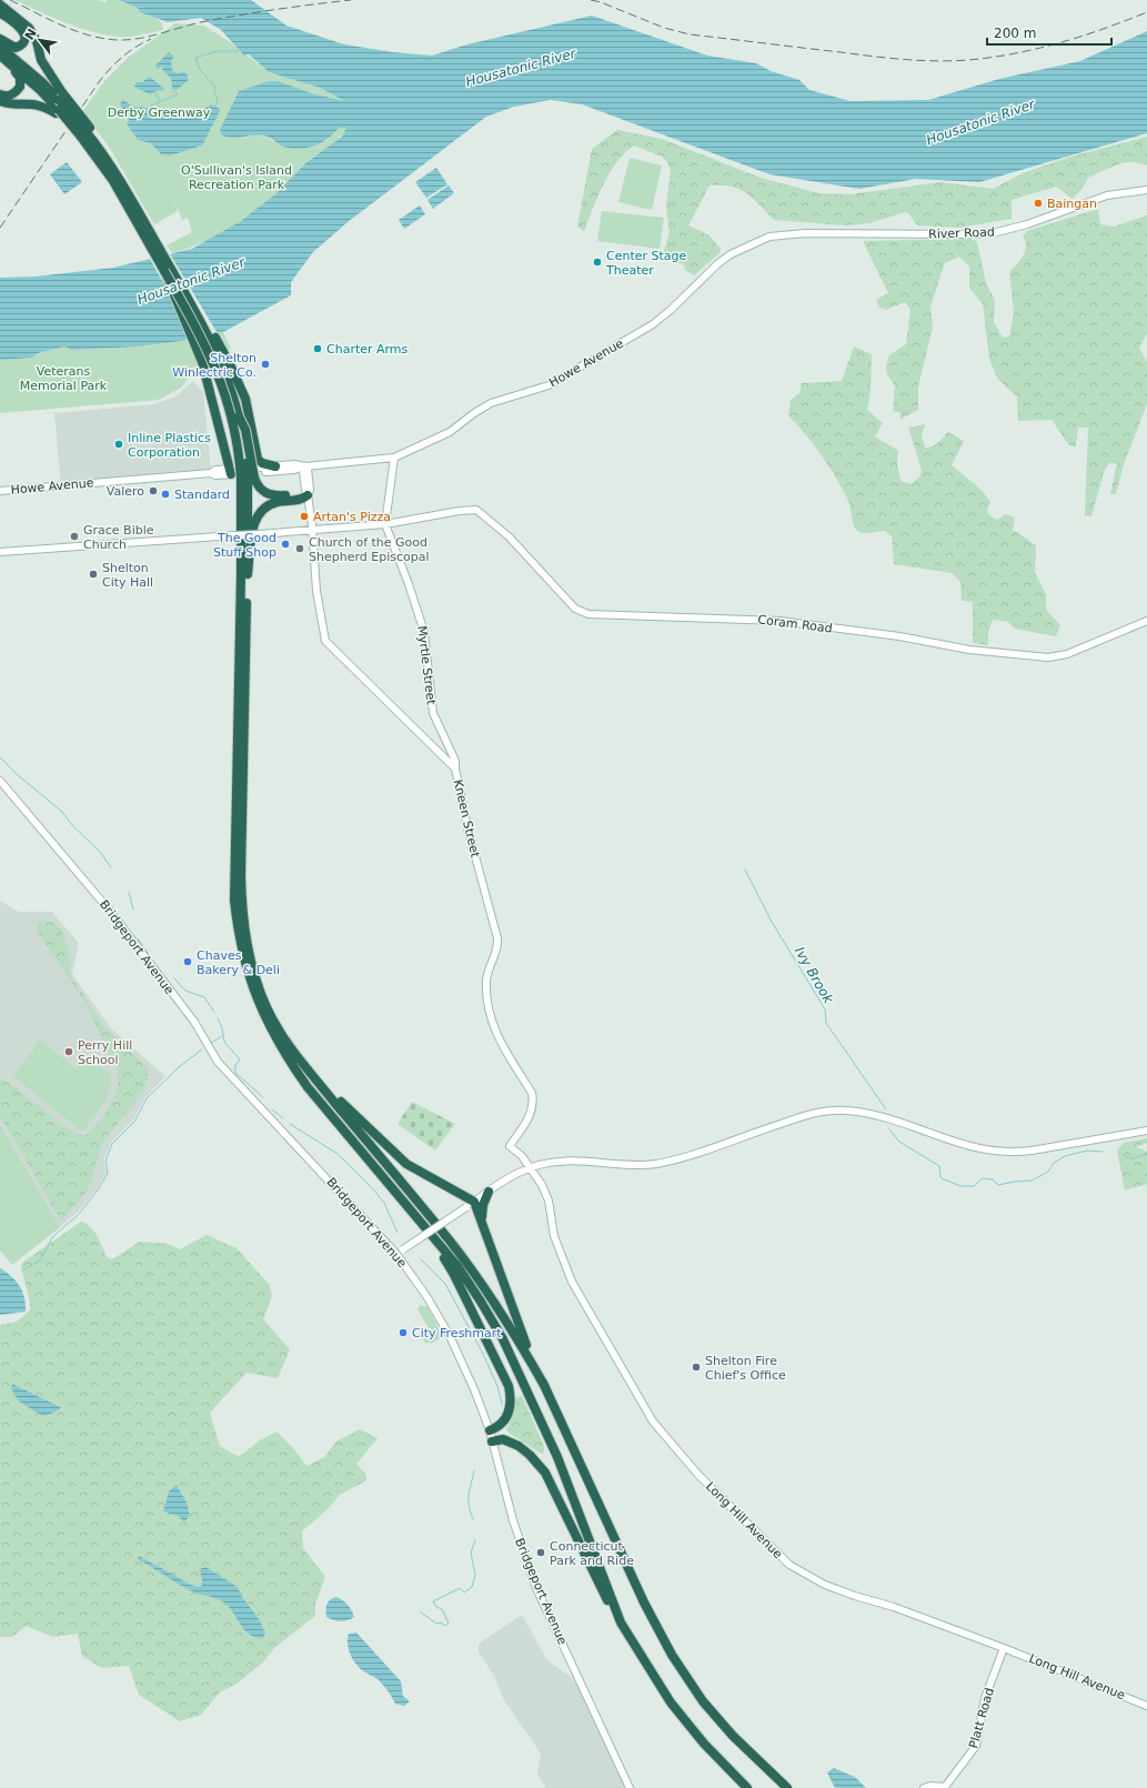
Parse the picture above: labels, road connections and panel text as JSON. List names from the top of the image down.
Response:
{
  "streets": {
    "street": [
      "River Road",
      "Howe Avenue",
      "Coram Road",
      "Myrtle Street",
      "Kneen Street",
      "Bridgeport Avenue",
      "Long Hill Avenue",
      "Platt Road"
    ]
  },
  "crossings": [
    ["River Road", "Howe Avenue"],
    ["Howe Avenue", "Myrtle Street"],
    ["Howe Avenue", "Kneen Street"],
    ["Coram Road", "Myrtle Street"],
    ["Myrtle Street", "Kneen Street"],
    ["Kneen Street", "Long Hill Avenue"],
    ["Long Hill Avenue", "Platt Road"]
  ],
  "water": ["Housatonic River", "Ivy Brook"],
  "parks": ["Derby Greenway", "O'Sullivan's Island Recreation Park", "Veterans Memorial Park"],
  "places": [
    "Baingan",
    "Center Stage Theater",
    "Charter Arms",
    "Shelton Winlectric Co.",
    "Inline Plastics Corporation",
    "Valero",
    "Standard",
    "Artan's Pizza",
    "Grace Bible Church",
    "The Good Stuff Shop",
    "Church of the Good Shepherd Episcopal",
    "Shelton City Hall",
    "Chaves Bakery & Deli",
    "Perry Hill School",
    "City Freshmart",
    "Shelton Fire Chief's Office",
    "Connecticut Park and Ride"
  ],
  "scale_bar": "200 m",
  "north": "top left"
}
